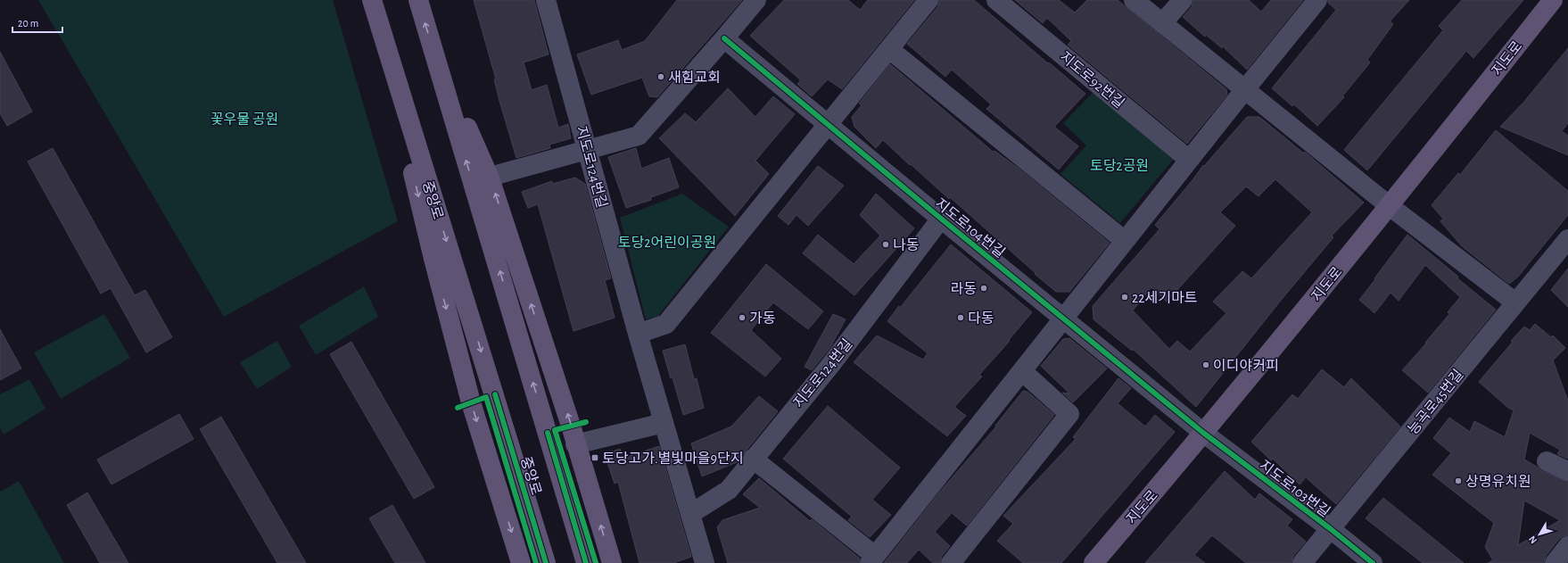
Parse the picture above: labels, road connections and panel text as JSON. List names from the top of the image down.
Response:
{
  "streets": {
    "main road": ["지도로", "중앙로"],
    "street": [
      "지도로92번길",
      "지도로124번길",
      "지도로104번길",
      "능곡로45번길",
      "지도로103번길"
    ]
  },
  "crossings": [
    ["지도로", "지도로104번길"],
    ["지도로", "지도로103번길"],
    ["지도로124번길", "지도로104번길"],
    ["지도로104번길", "지도로103번길"],
    ["능곡로45번길", "지도로103번길"]
  ],
  "parks": ["꽃우물 공원", "토당2공원", "토당2어린이공원"],
  "places": {
    "other": [
      "새힘교회",
      "나동",
      "라동",
      "22세기마트",
      "가동",
      "다동",
      "이디야커피",
      "상명유치원"
    ],
    "transit": ["토당고가.별빛마을9단지"]
  },
  "scale_bar": "20 m",
  "north": "bottom left"
}
